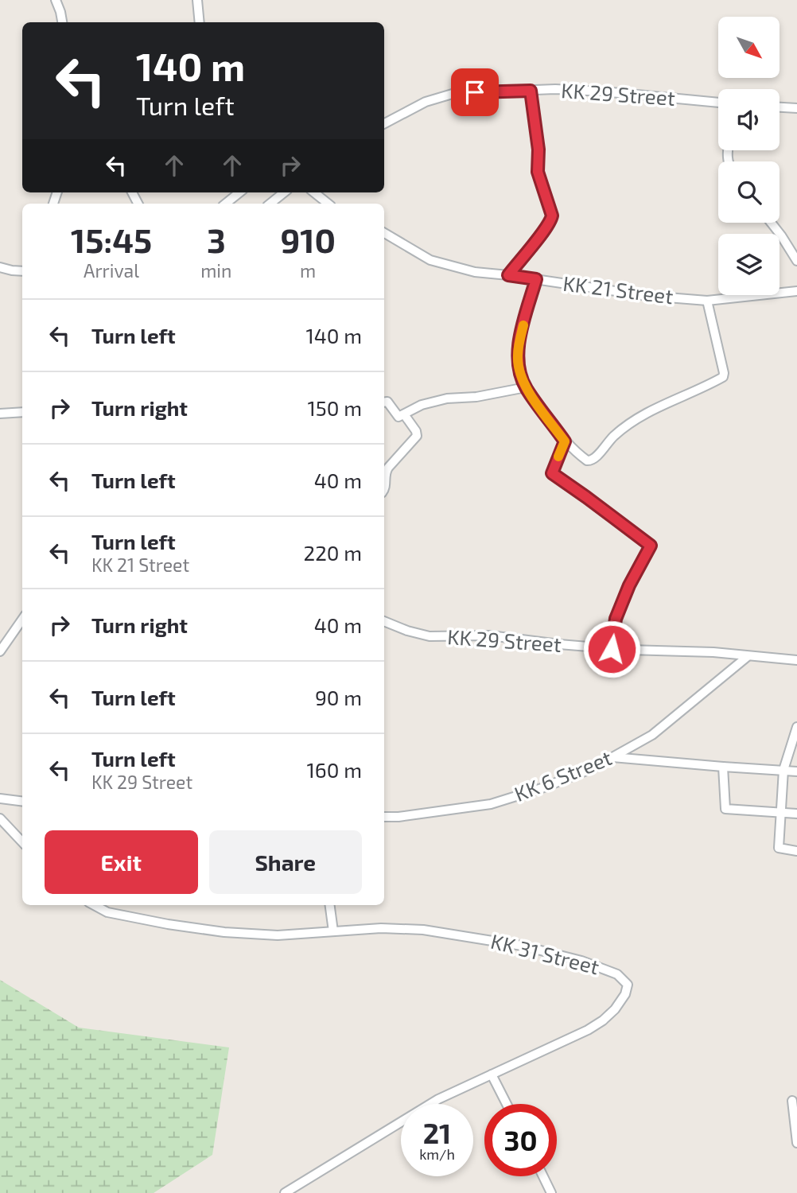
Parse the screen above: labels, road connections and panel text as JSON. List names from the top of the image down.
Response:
{
  "streets": {
    "street": [
      "KK 29 Street",
      "KK 21 Street",
      "KK 6 Street",
      "KK 31 Street"
    ]
  },
  "crossings": [
    ["KK 29 Street", "KK 6 Street"]
  ],
  "north": "bottom right",
  "page": {
    "turn": ["140 m", "Turn left"],
    "eta": [
      "15:45",
      "Arrival",
      "3",
      "min",
      "910",
      "m"
    ],
    "list": [
      {
        "name": "Turn left",
        "value": "140 m"
      },
      {
        "name": "Turn right",
        "value": "150 m"
      },
      {
        "name": "Turn left",
        "value": "40 m"
      },
      {
        "name": "Turn left",
        "note": "KK 21 Street",
        "value": "220 m"
      },
      {
        "name": "Turn right",
        "value": "40 m"
      },
      {
        "name": "Turn left",
        "value": "90 m"
      },
      {
        "name": "Turn left",
        "note": "KK 29 Street",
        "value": "160 m"
      }
    ],
    "buttons": ["Exit", "Share"],
    "speed": "21 km/h",
    "limit": "30"
  }
}
